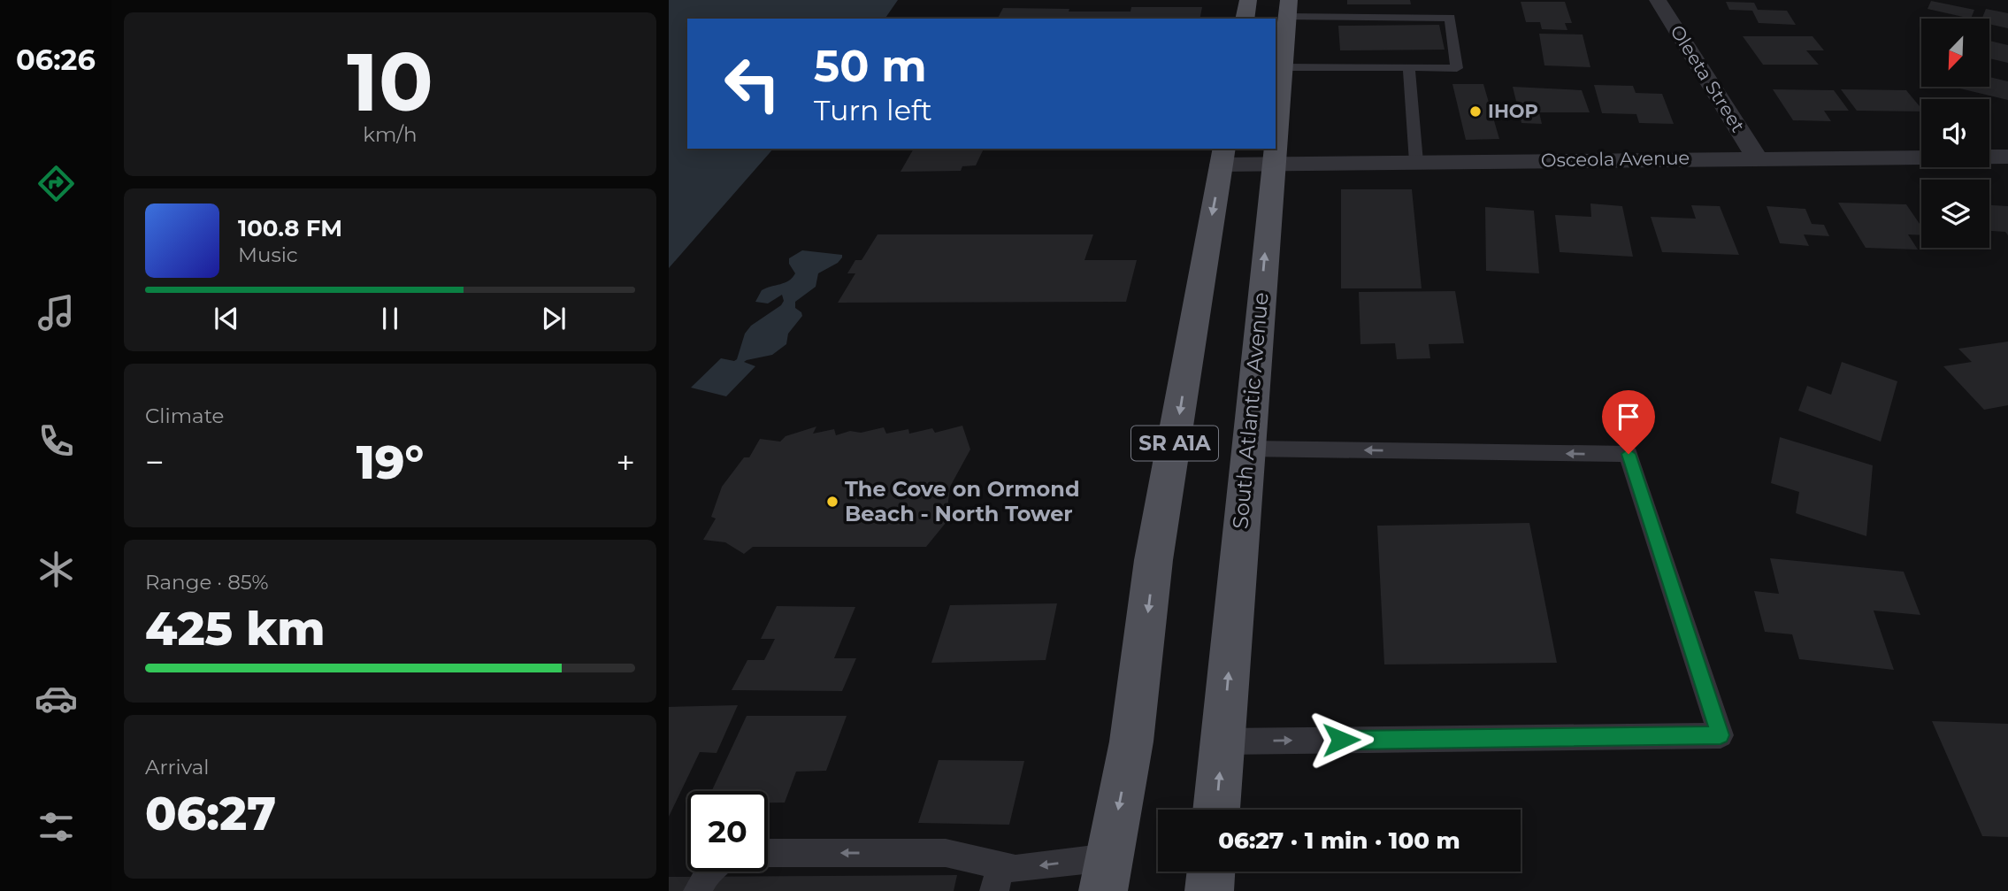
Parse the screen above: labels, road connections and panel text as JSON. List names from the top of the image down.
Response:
{
  "streets": {
    "main road": ["South Atlantic Avenue", "SR A1A"],
    "street": ["Oleeta Street", "Osceola Avenue"]
  },
  "crossings": [
    ["Oleeta Street", "Osceola Avenue"],
    ["Osceola Avenue", "South Atlantic Avenue"],
    ["Osceola Avenue", "SR A1A"]
  ],
  "places": ["IHOP", "The Cove on Ormond Beach - North Tower"],
  "north": "bottom left",
  "page": {
    "tabs": "06:26",
    "tile": [
      ["10", "km/h"],
      "Climate",
      ["Range · 85%", "425 km"],
      ["Arrival", "06:27"]
    ],
    "turn": ["50 m", "Turn left"],
    "song": ["100.8 FM", "Music"],
    "heat": ["−", "19°", "+"],
    "limit": "20",
    "trip": "06:27 · 1 min · 100 m"
  }
}
